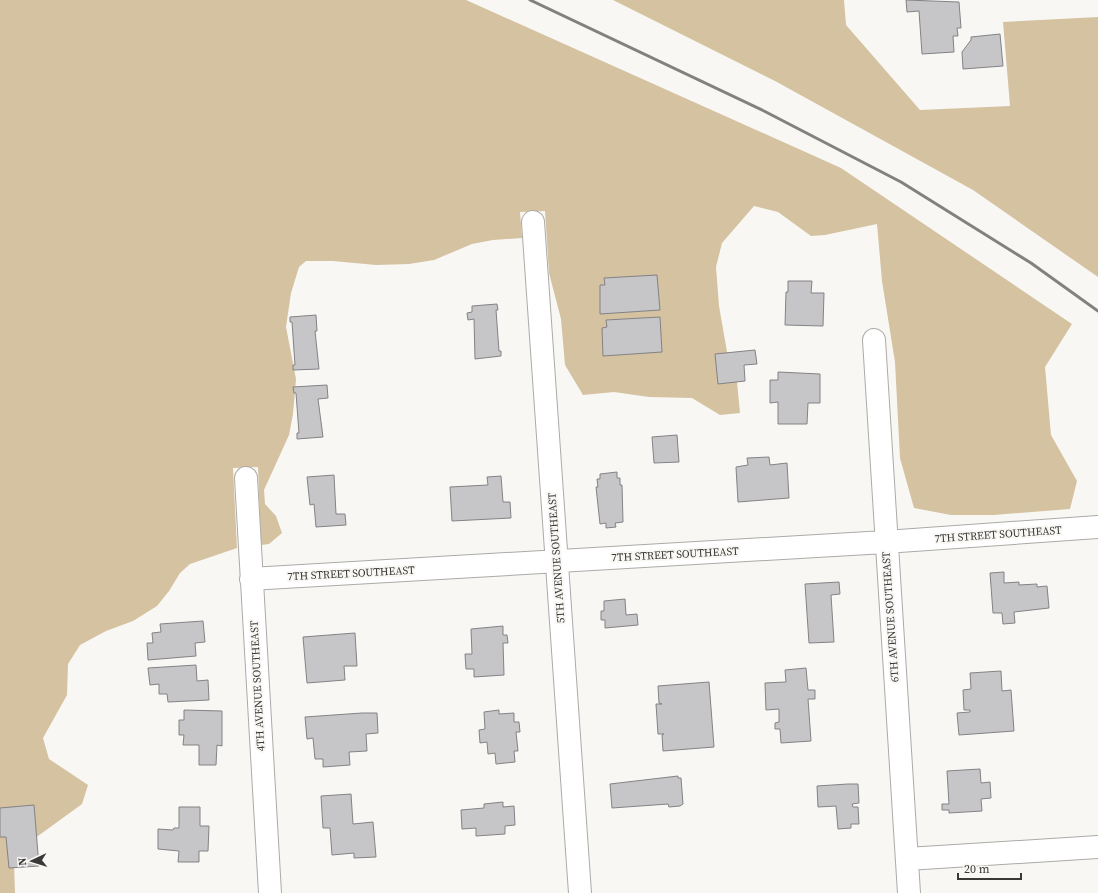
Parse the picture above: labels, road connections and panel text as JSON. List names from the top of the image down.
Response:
{
  "streets": {
    "street": [
      "7TH STREET SOUTHEAST",
      "5TH AVENUE SOUTHEAST",
      "6TH AVENUE SOUTHEAST",
      "4TH AVENUE SOUTHEAST"
    ]
  },
  "crossings": [
    ["7TH STREET SOUTHEAST", "5TH AVENUE SOUTHEAST"],
    ["7TH STREET SOUTHEAST", "6TH AVENUE SOUTHEAST"],
    ["7TH STREET SOUTHEAST", "4TH AVENUE SOUTHEAST"]
  ],
  "scale_bar": "20 m",
  "north": "left"
}
